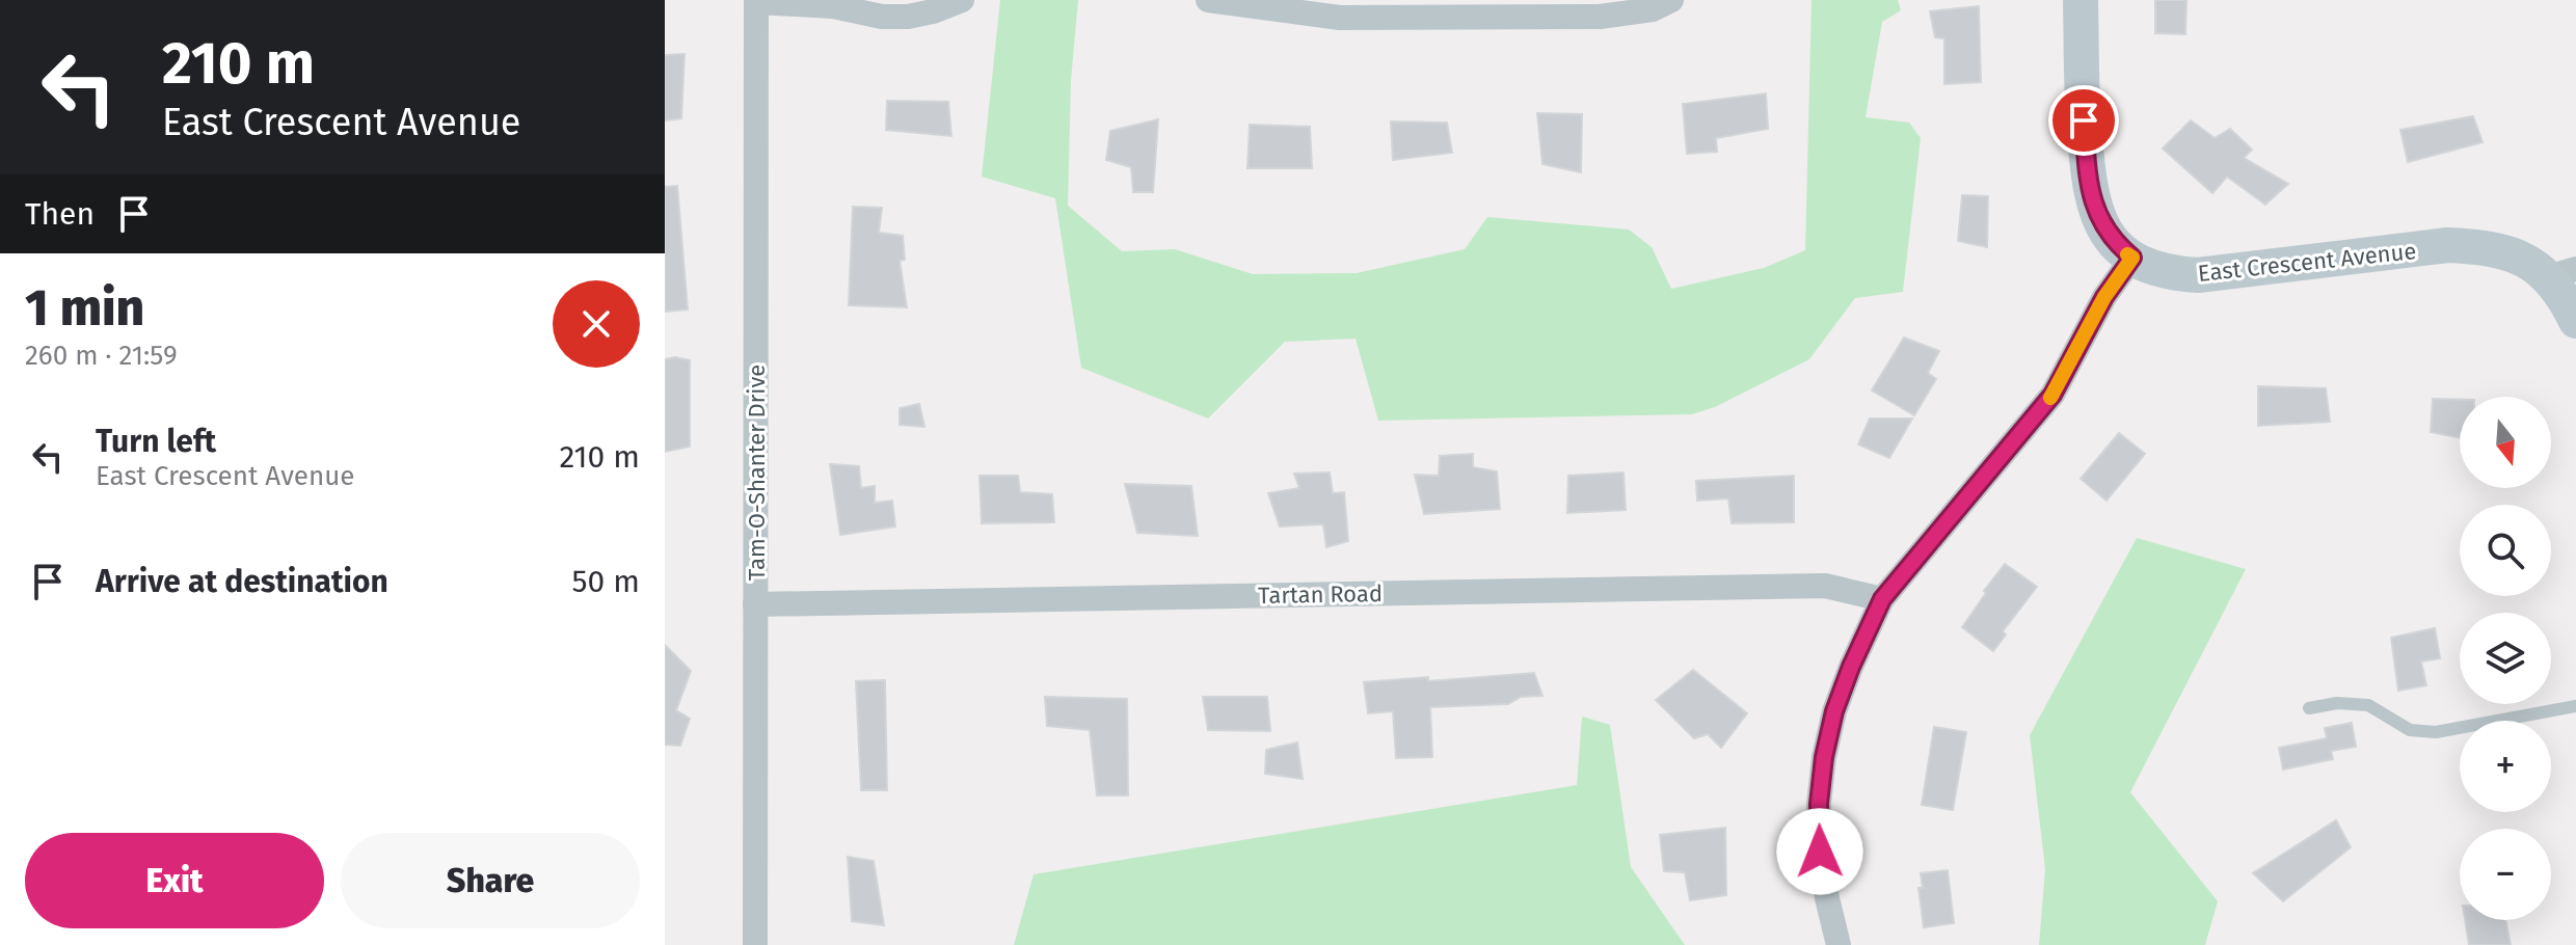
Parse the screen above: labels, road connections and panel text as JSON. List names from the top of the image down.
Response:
{
  "streets": {
    "street": ["East Crescent Avenue", "Tam-O-Shanter Drive", "Tartan Road"]
  },
  "crossings": [
    ["Tam-O-Shanter Drive", "Tartan Road"]
  ],
  "north": "bottom",
  "page": {
    "turn": ["210 m", "East Crescent Avenue"],
    "then": "Then",
    "heading": ["1 min", "260 m · 21:59"],
    "list": [
      {
        "name": "Turn left",
        "note": "East Crescent Avenue",
        "value": "210 m"
      },
      {
        "name": "Arrive at destination",
        "value": "50 m"
      }
    ],
    "map_buttons": ["+", "−"],
    "buttons": ["Exit", "Share"]
  }
}
